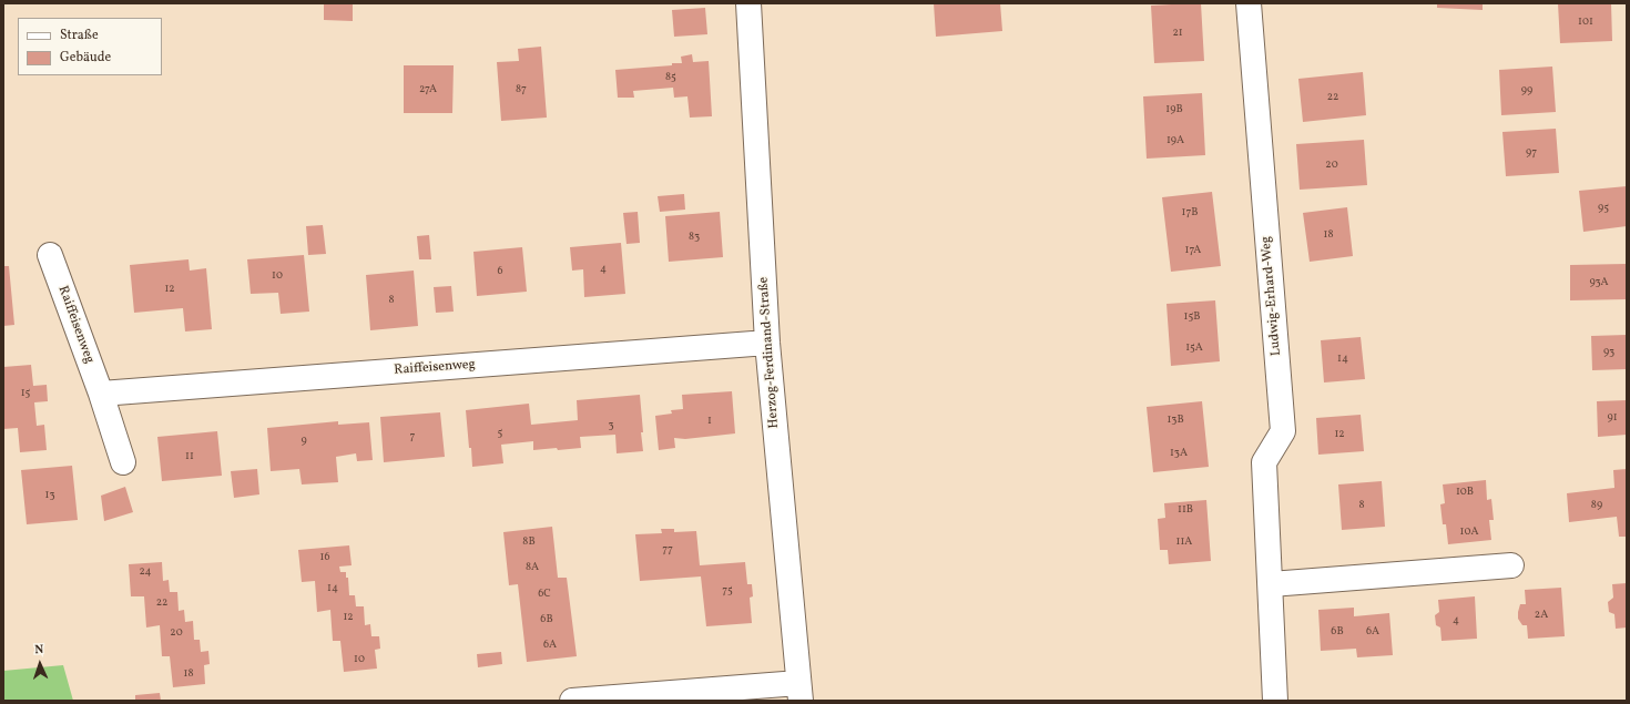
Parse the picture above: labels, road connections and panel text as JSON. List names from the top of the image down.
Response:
{
  "streets": {
    "street": ["Ludwig-Erhard-Weg", "Raiffeisenweg", "Herzog-Ferdinand-Straße"]
  },
  "crossings": [
    ["Raiffeisenweg", "Herzog-Ferdinand-Straße"]
  ],
  "house_numbers": [
    "101",
    "21",
    "85",
    "27A",
    "87",
    "99",
    "22",
    "19B",
    "19A",
    "97",
    "20",
    "95",
    "17B",
    "18",
    "83",
    "17A",
    "4",
    "6",
    "10",
    "93A",
    "12",
    "8",
    "15B",
    "15A",
    "93",
    "14",
    "15",
    "91",
    "13B",
    "1",
    "3",
    "5",
    "12",
    "7",
    "9",
    "13A",
    "11",
    "10B",
    "13",
    "8",
    "89",
    "11B",
    "10A",
    "8B",
    "11A",
    "77",
    "16",
    "8A",
    "24",
    "14",
    "75",
    "6C",
    "22",
    "2A",
    "12",
    "6B",
    "4",
    "6B",
    "6A",
    "20",
    "6A",
    "10",
    "18"
  ],
  "legend": ["Straße", "Gebäude"],
  "north": "top"
}
